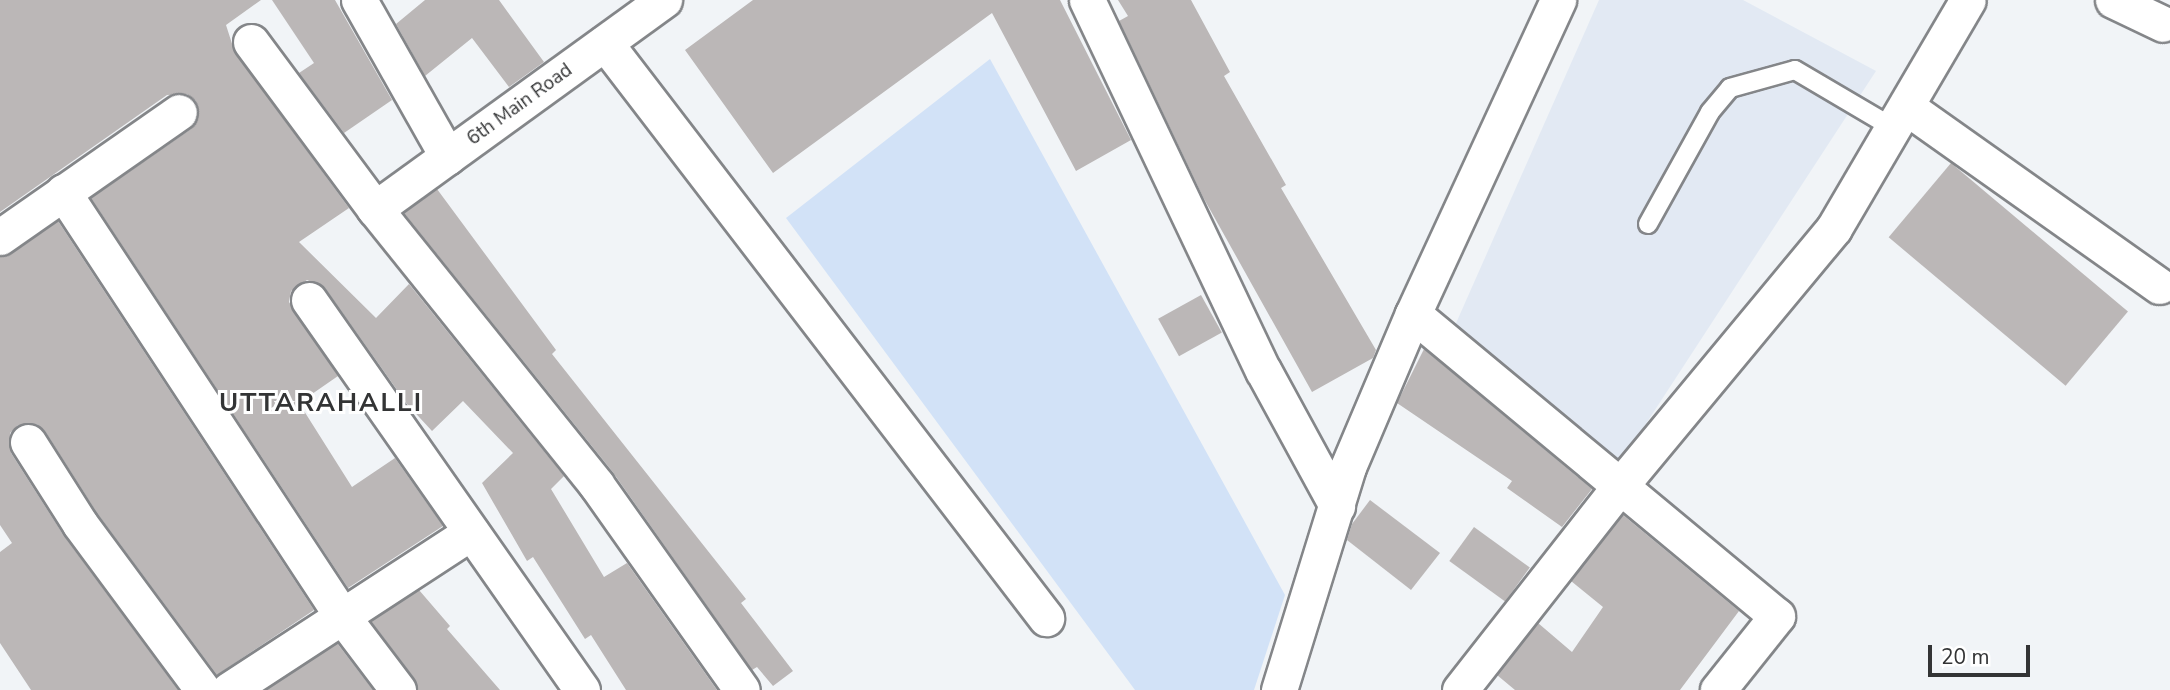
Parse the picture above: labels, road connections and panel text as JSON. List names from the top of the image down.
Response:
{
  "streets": {
    "street": ["6th Main Road"]
  },
  "districts": ["UTTARAHALLI"],
  "scale_bar": "20 m"
}
